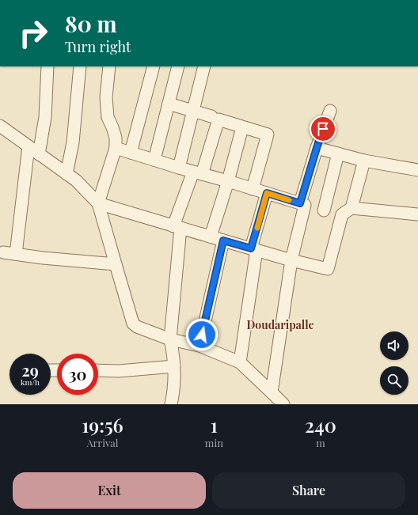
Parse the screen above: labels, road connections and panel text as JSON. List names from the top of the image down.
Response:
{
  "districts": ["Doudaripalle"],
  "page": {
    "turn": ["80 m", "Turn right"],
    "speed": "29 km/h",
    "limit": "30",
    "eta": [
      "19:56",
      "Arrival",
      "1",
      "min",
      "240",
      "m"
    ],
    "buttons": ["Exit", "Share"]
  }
}
